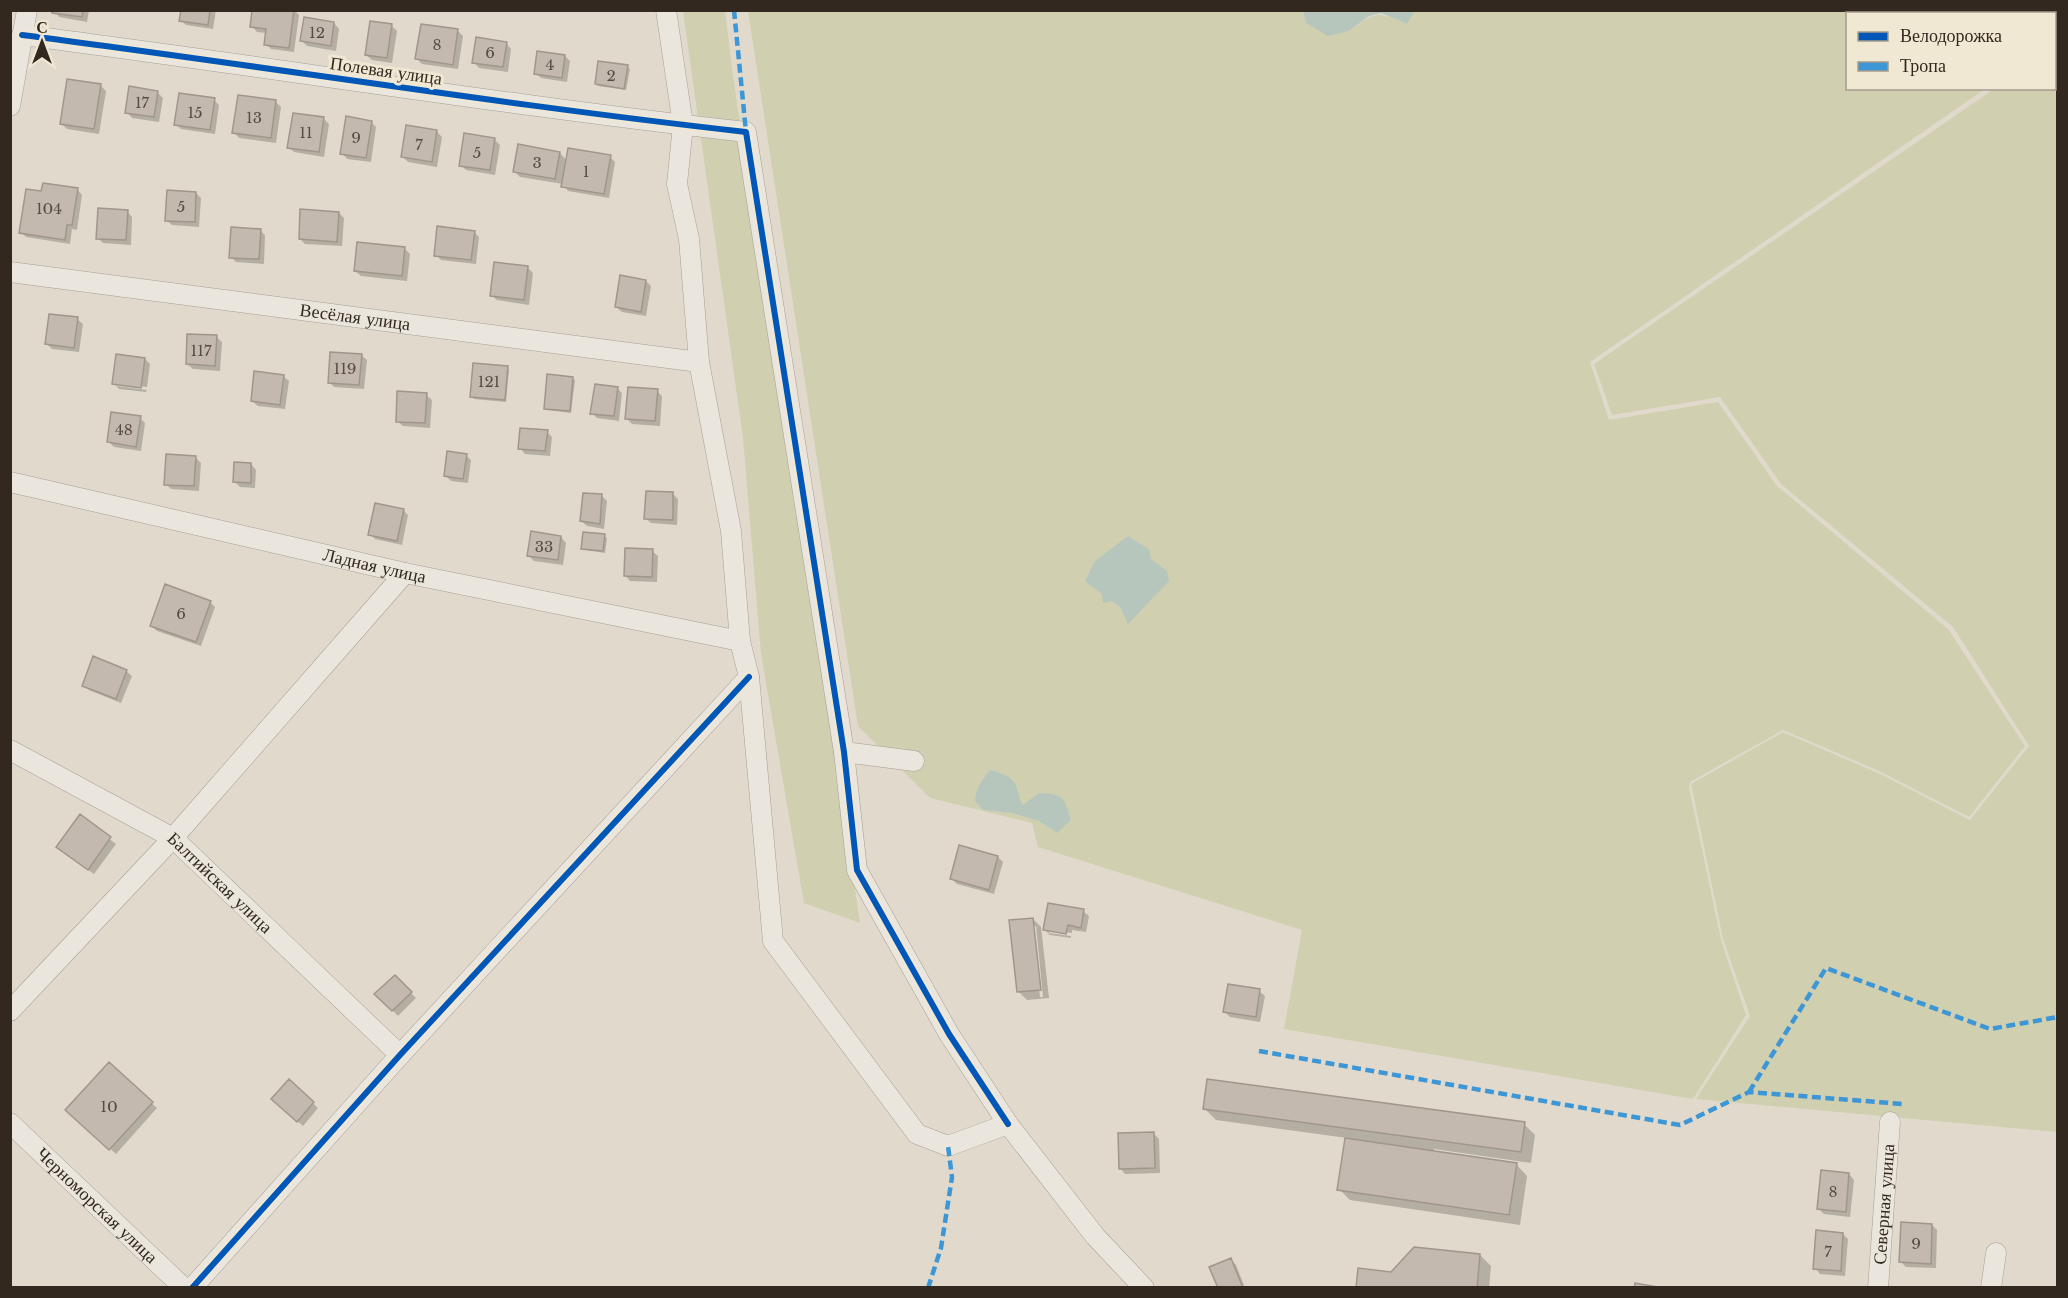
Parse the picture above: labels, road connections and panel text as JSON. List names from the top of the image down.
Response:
{
  "streets": {
    "street": [
      "Полевая улица",
      "Весёлая улица",
      "Ладная улица",
      "Балтийская улица",
      "Черноморская улица",
      "Северная улица"
    ]
  },
  "house_numbers": [
    "12",
    "8",
    "6",
    "4",
    "2",
    "17",
    "15",
    "13",
    "11",
    "9",
    "7",
    "5",
    "3",
    "1",
    "5",
    "104",
    "117",
    "119",
    "121",
    "48",
    "33",
    "6",
    "10",
    "8",
    "9",
    "7"
  ],
  "legend": ["Велодорожка", "Тропа"],
  "north": "top"
}
